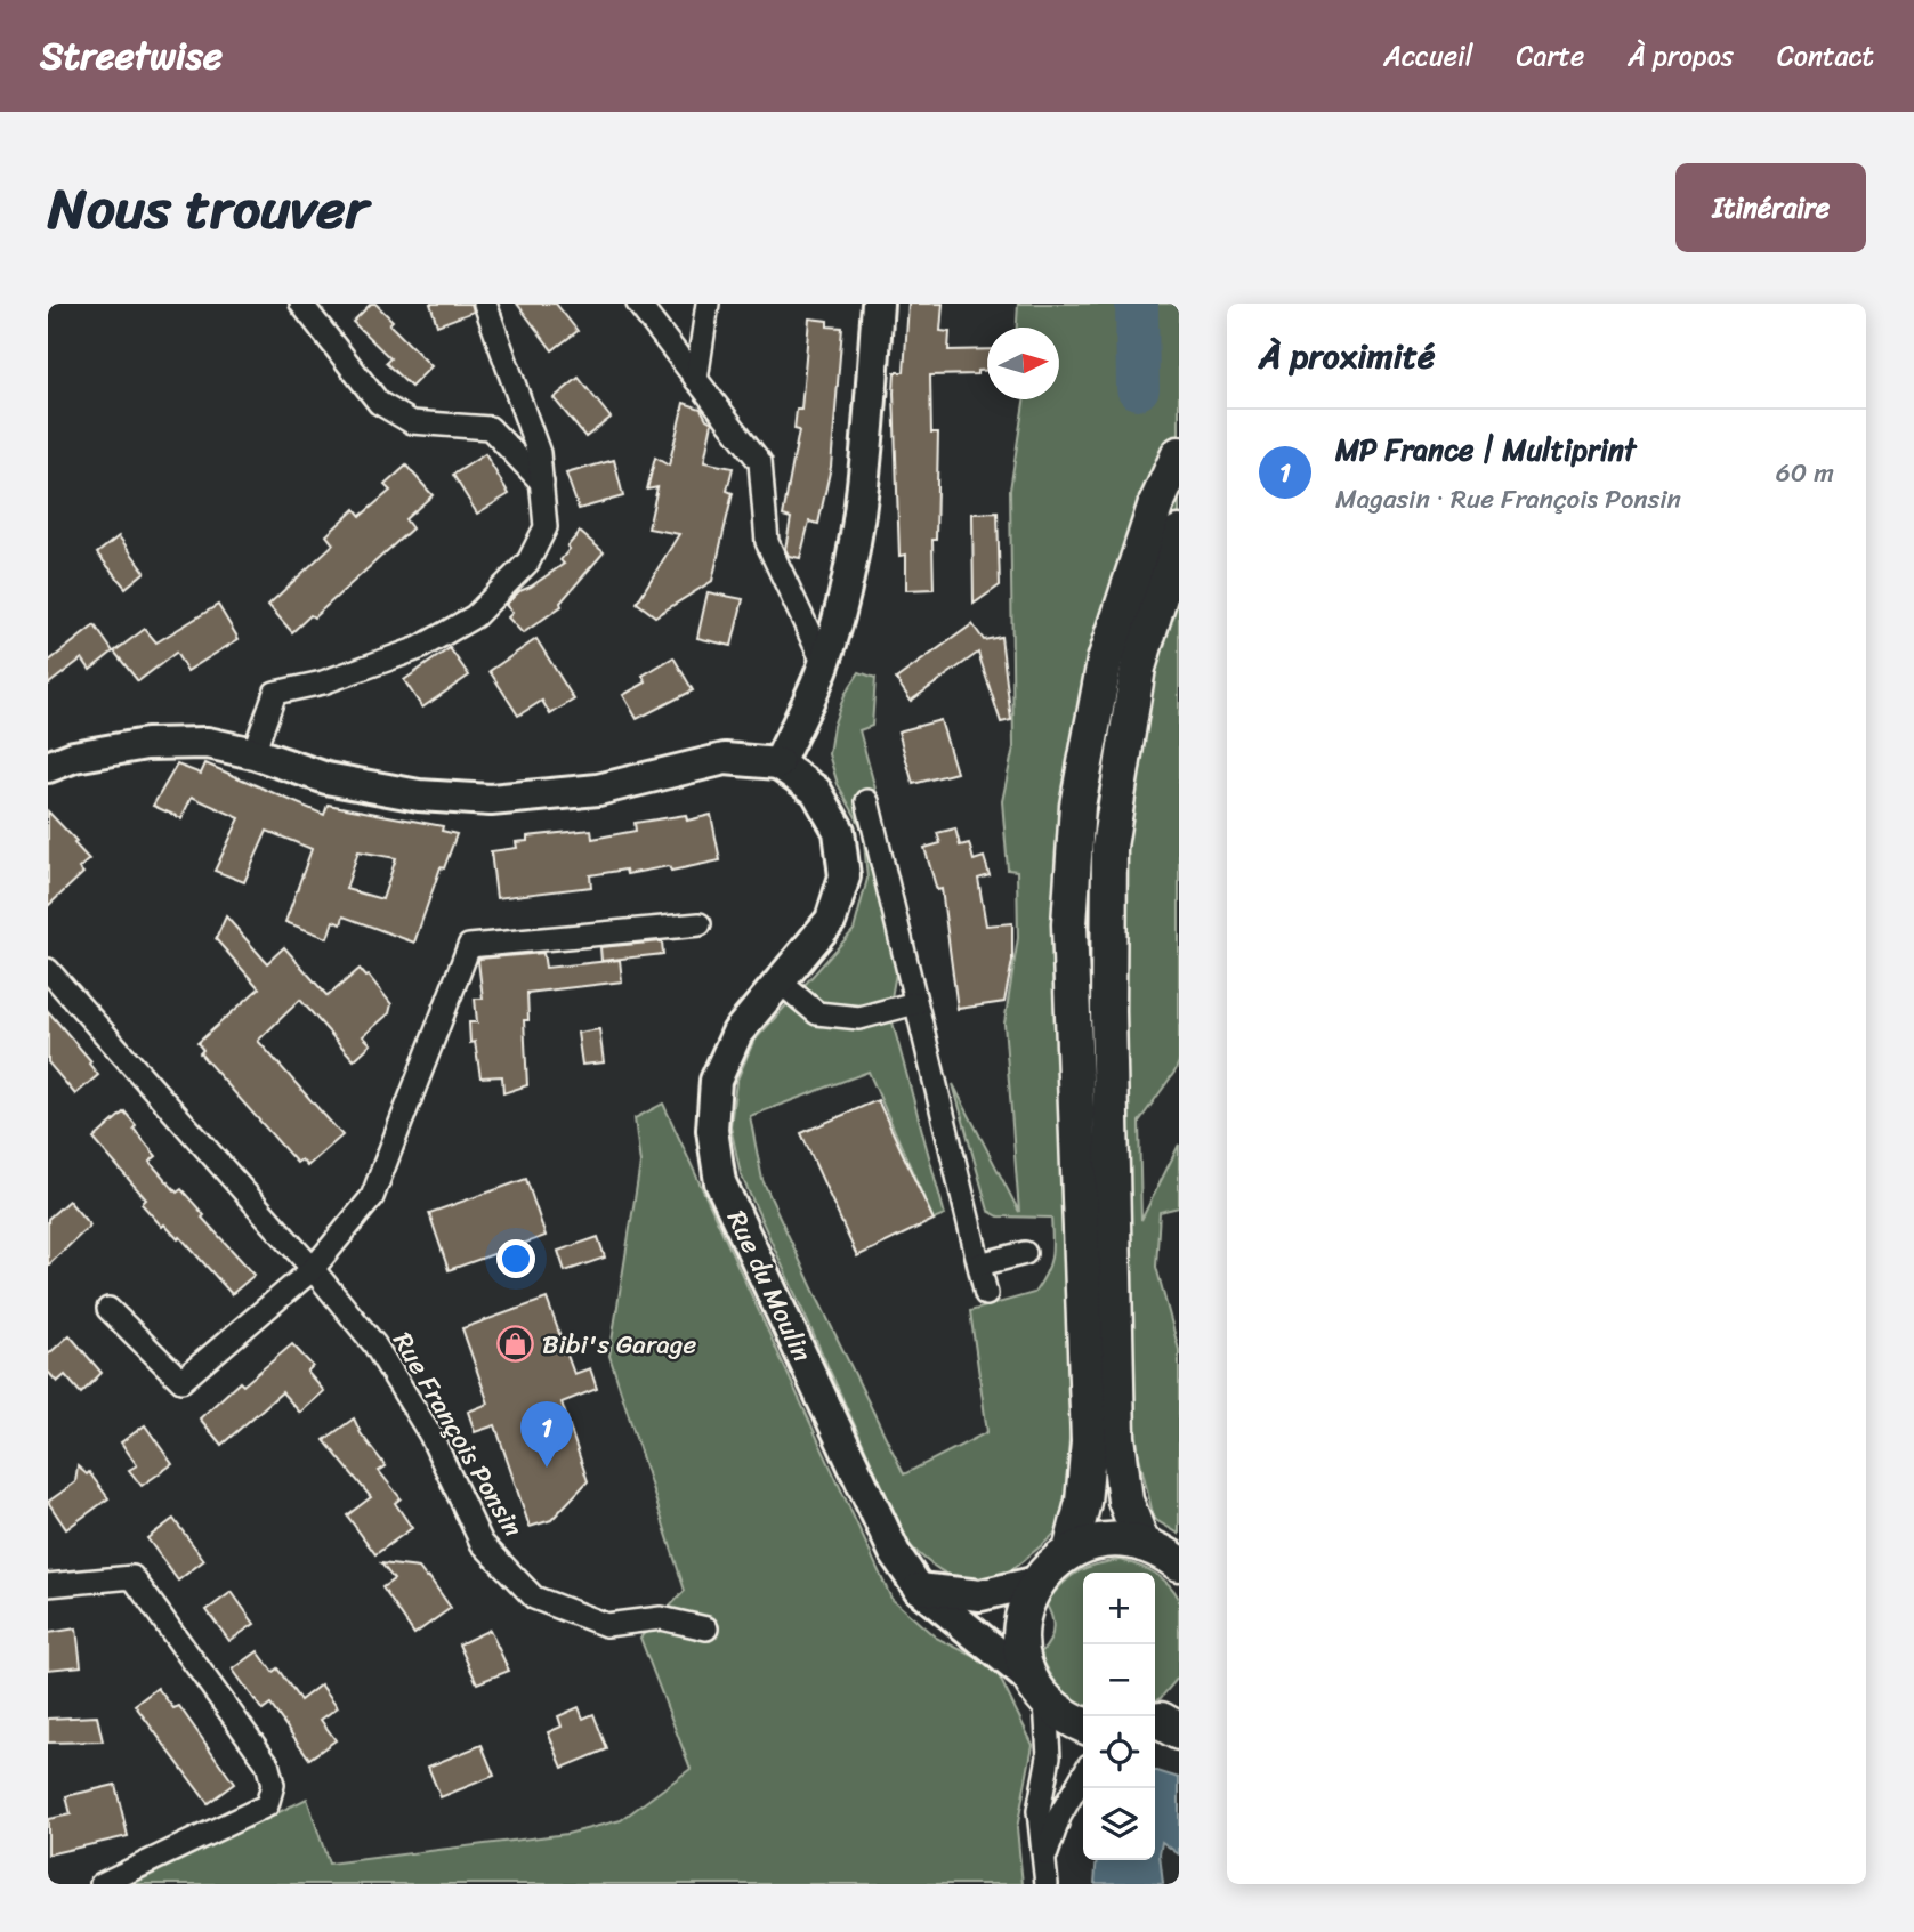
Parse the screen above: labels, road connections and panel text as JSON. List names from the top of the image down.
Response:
{
  "streets": {
    "main road": ["Rue du Moulin"],
    "street": ["Rue François Ponsin"]
  },
  "places": {
    "shop": ["Bibi's Garage"]
  },
  "north": "right",
  "page": {
    "header": "Streetwise",
    "nav": [
      "Accueil",
      "Carte",
      "À propos",
      "Contact"
    ],
    "title": "Nous trouver",
    "buttons": "Itinéraire",
    "heading": "À proximité",
    "list": [
      {
        "mark": "1",
        "name": "MP France | Multiprint",
        "note": "Magasin · Rue François Ponsin",
        "value": "60 m"
      }
    ],
    "pins": "1",
    "map_buttons": ["+", "−"]
  }
}
